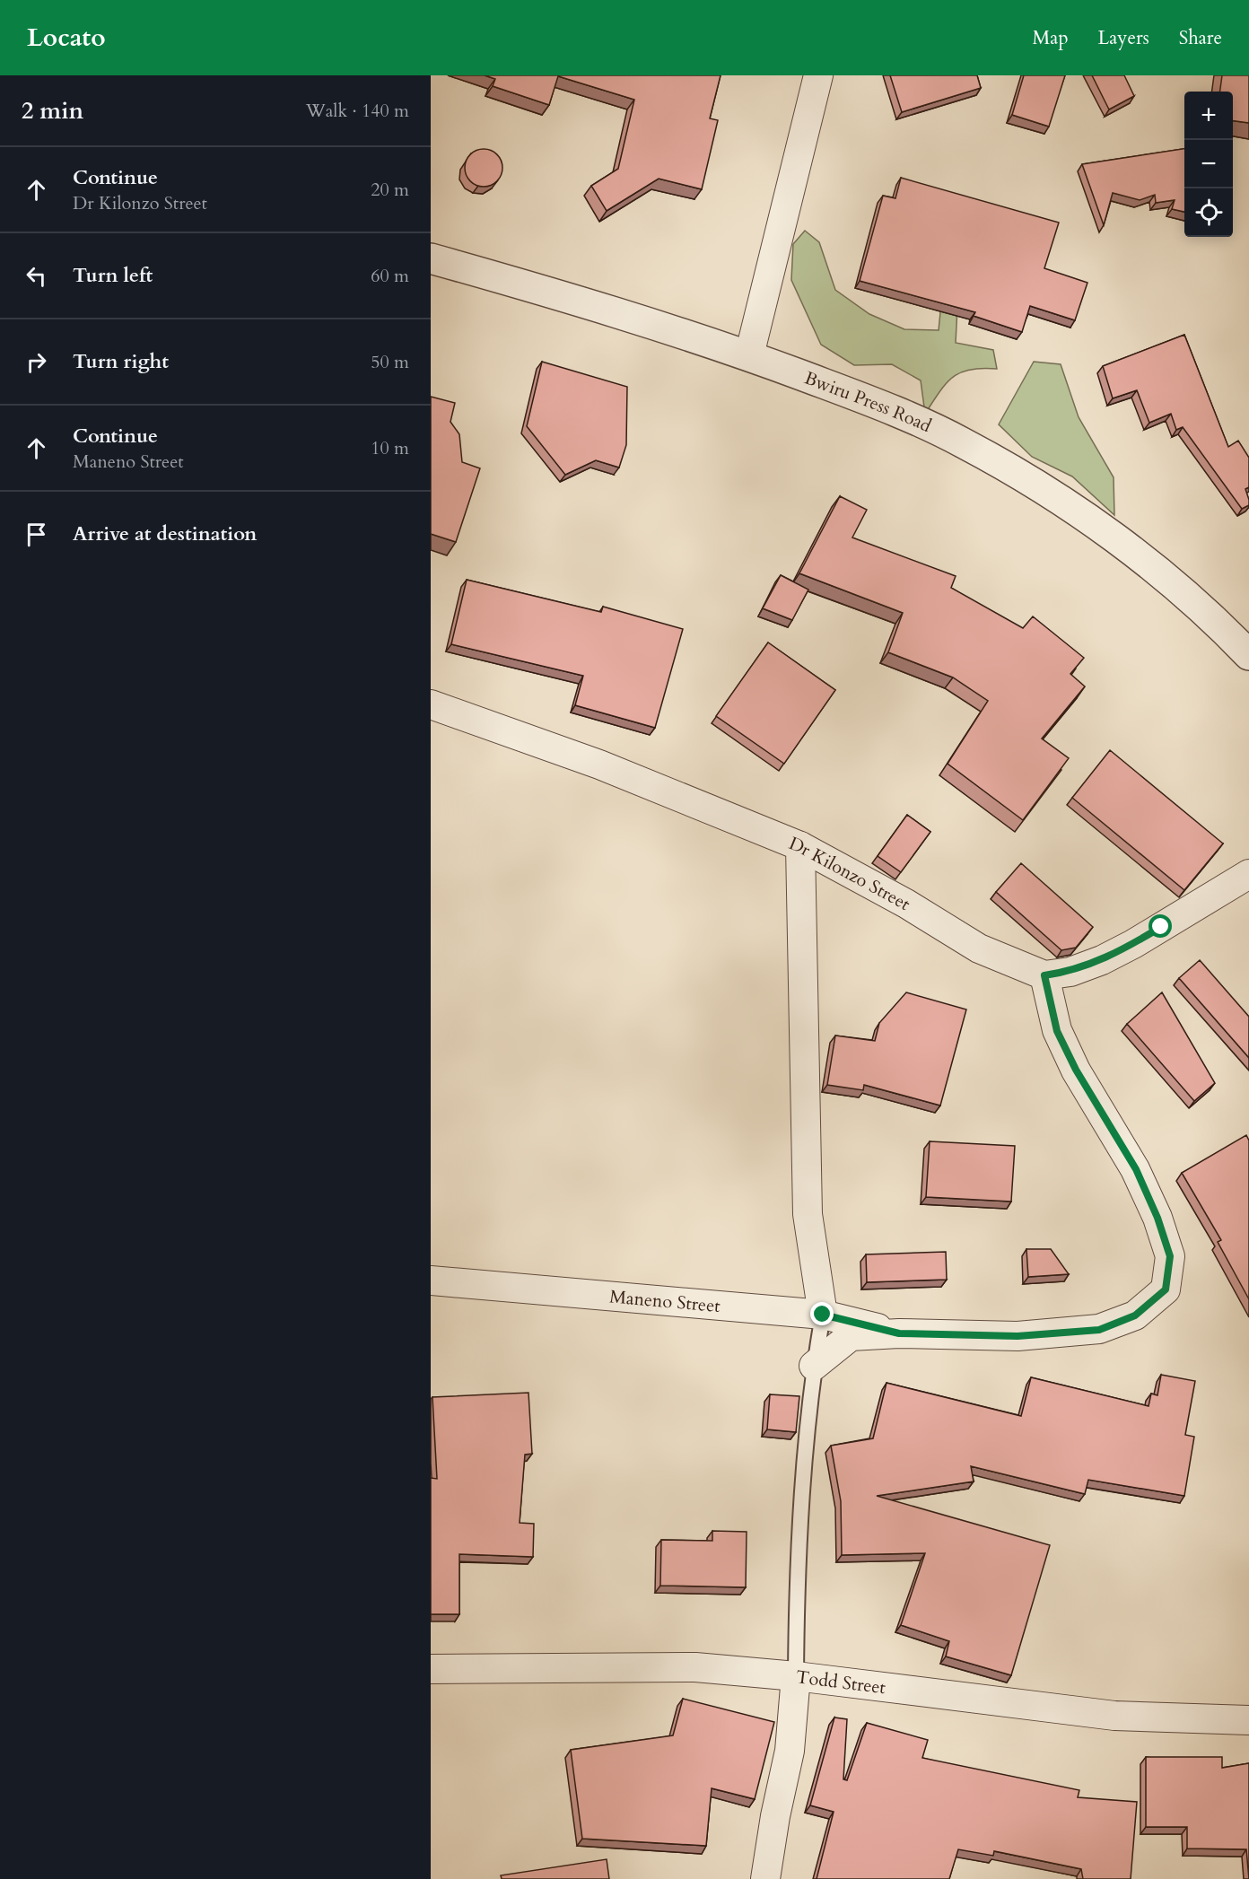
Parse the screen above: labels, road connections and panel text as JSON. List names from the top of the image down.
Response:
{
  "streets": {
    "street": [
      "Bwiru Press Road",
      "Dr Kilonzo Street",
      "Maneno Street",
      "Todd Street"
    ]
  },
  "page": {
    "header": "Locato",
    "nav": ["Map", "Layers", "Share"],
    "heading": ["2 min", "Walk · 140 m"],
    "map_buttons": ["+", "−"],
    "list": [
      ["Continue", "Dr Kilonzo Street", "20 m"],
      ["Turn left", "60 m"],
      ["Turn right", "50 m"],
      ["Continue", "Maneno Street", "10 m"],
      "Arrive at destination"
    ]
  }
}
